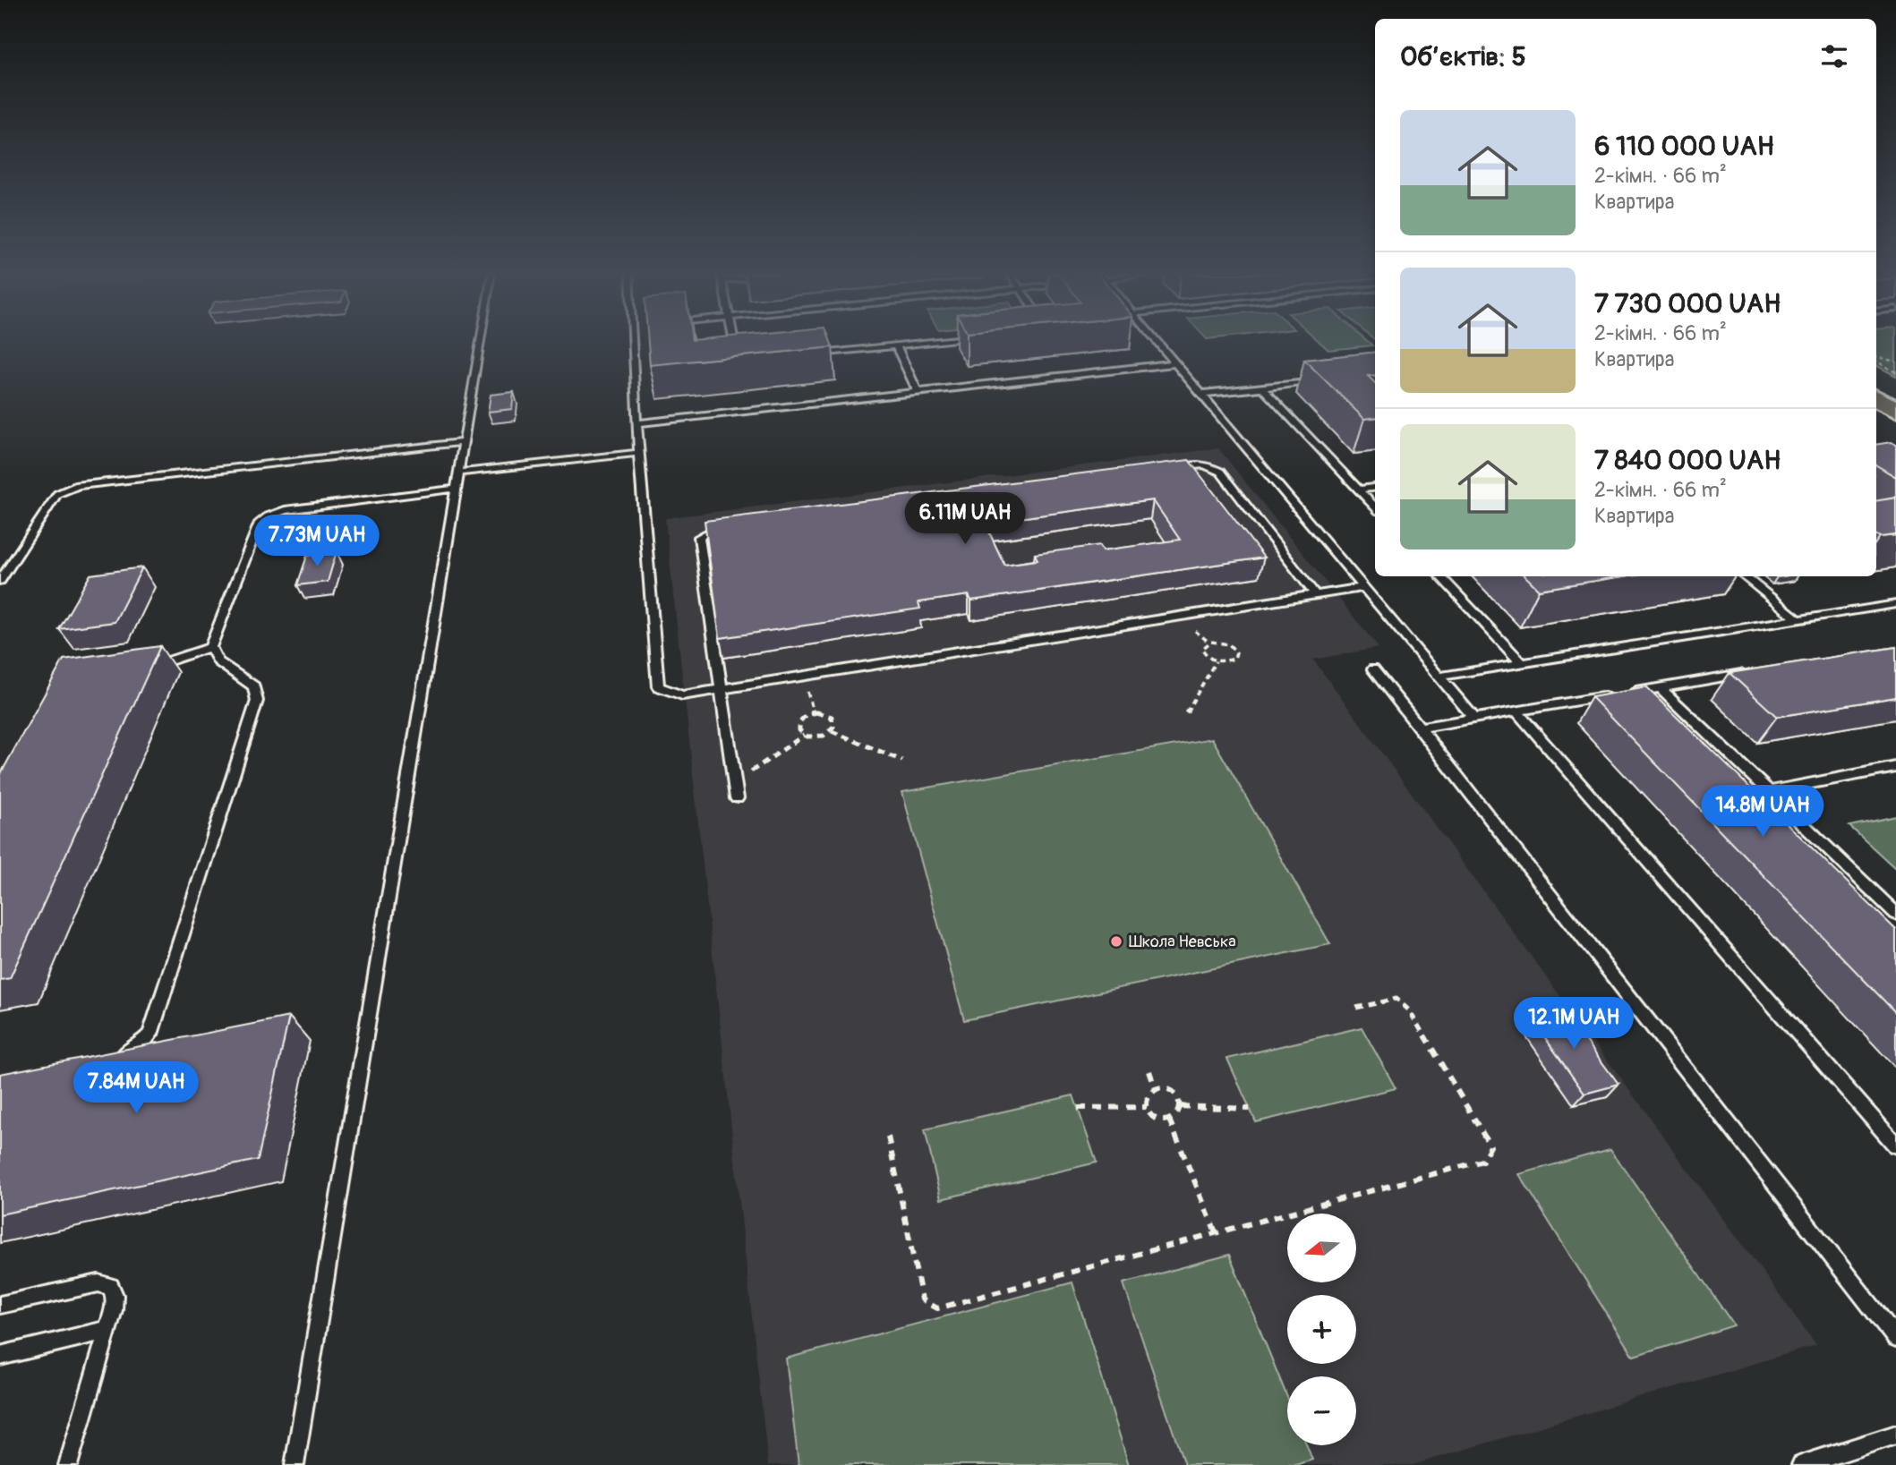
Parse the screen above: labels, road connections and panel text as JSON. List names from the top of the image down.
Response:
{
  "places": ["Школа Невська"],
  "north": "left",
  "page": {
    "heading": "Об’єктів: 5",
    "list": [
      {
        "name": "6 110 000 UAH",
        "note": "2-кімн. · 66 m² · Квартира"
      },
      {
        "name": "7 730 000 UAH",
        "note": "2-кімн. · 66 m² · Квартира"
      },
      {
        "name": "7 840 000 UAH",
        "note": "2-кімн. · 66 m² · Квартира"
      }
    ],
    "price": [
      "6.11M UAH",
      "7.73M UAH",
      "14.8M UAH",
      "12.1M UAH",
      "7.84M UAH"
    ],
    "map_buttons": ["+", "−"]
  }
}
